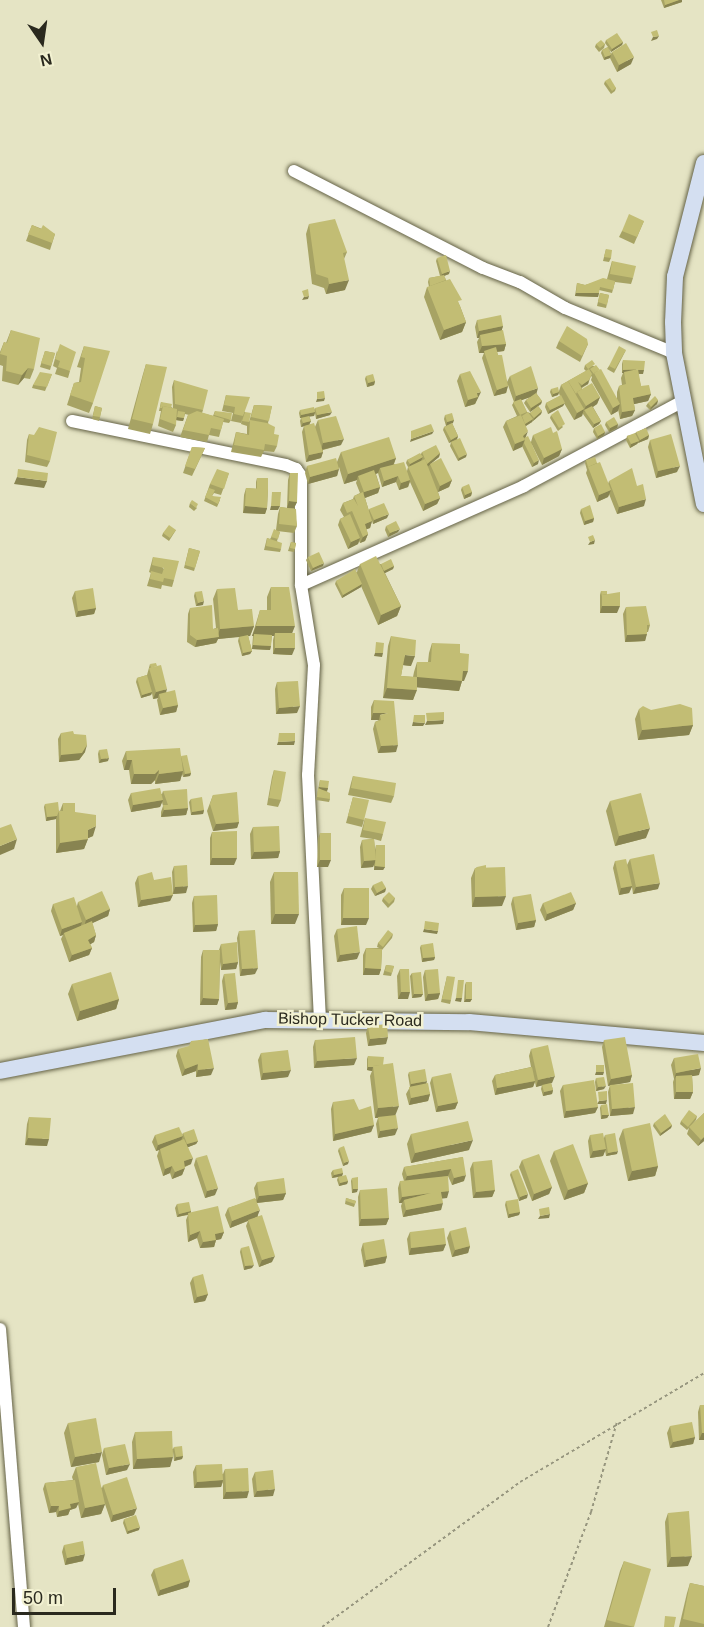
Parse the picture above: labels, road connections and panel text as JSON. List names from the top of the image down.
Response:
{
  "streets": {
    "main road": ["Bishop Tucker Road"]
  },
  "scale_bar": "50 m",
  "north": "bottom"
}
